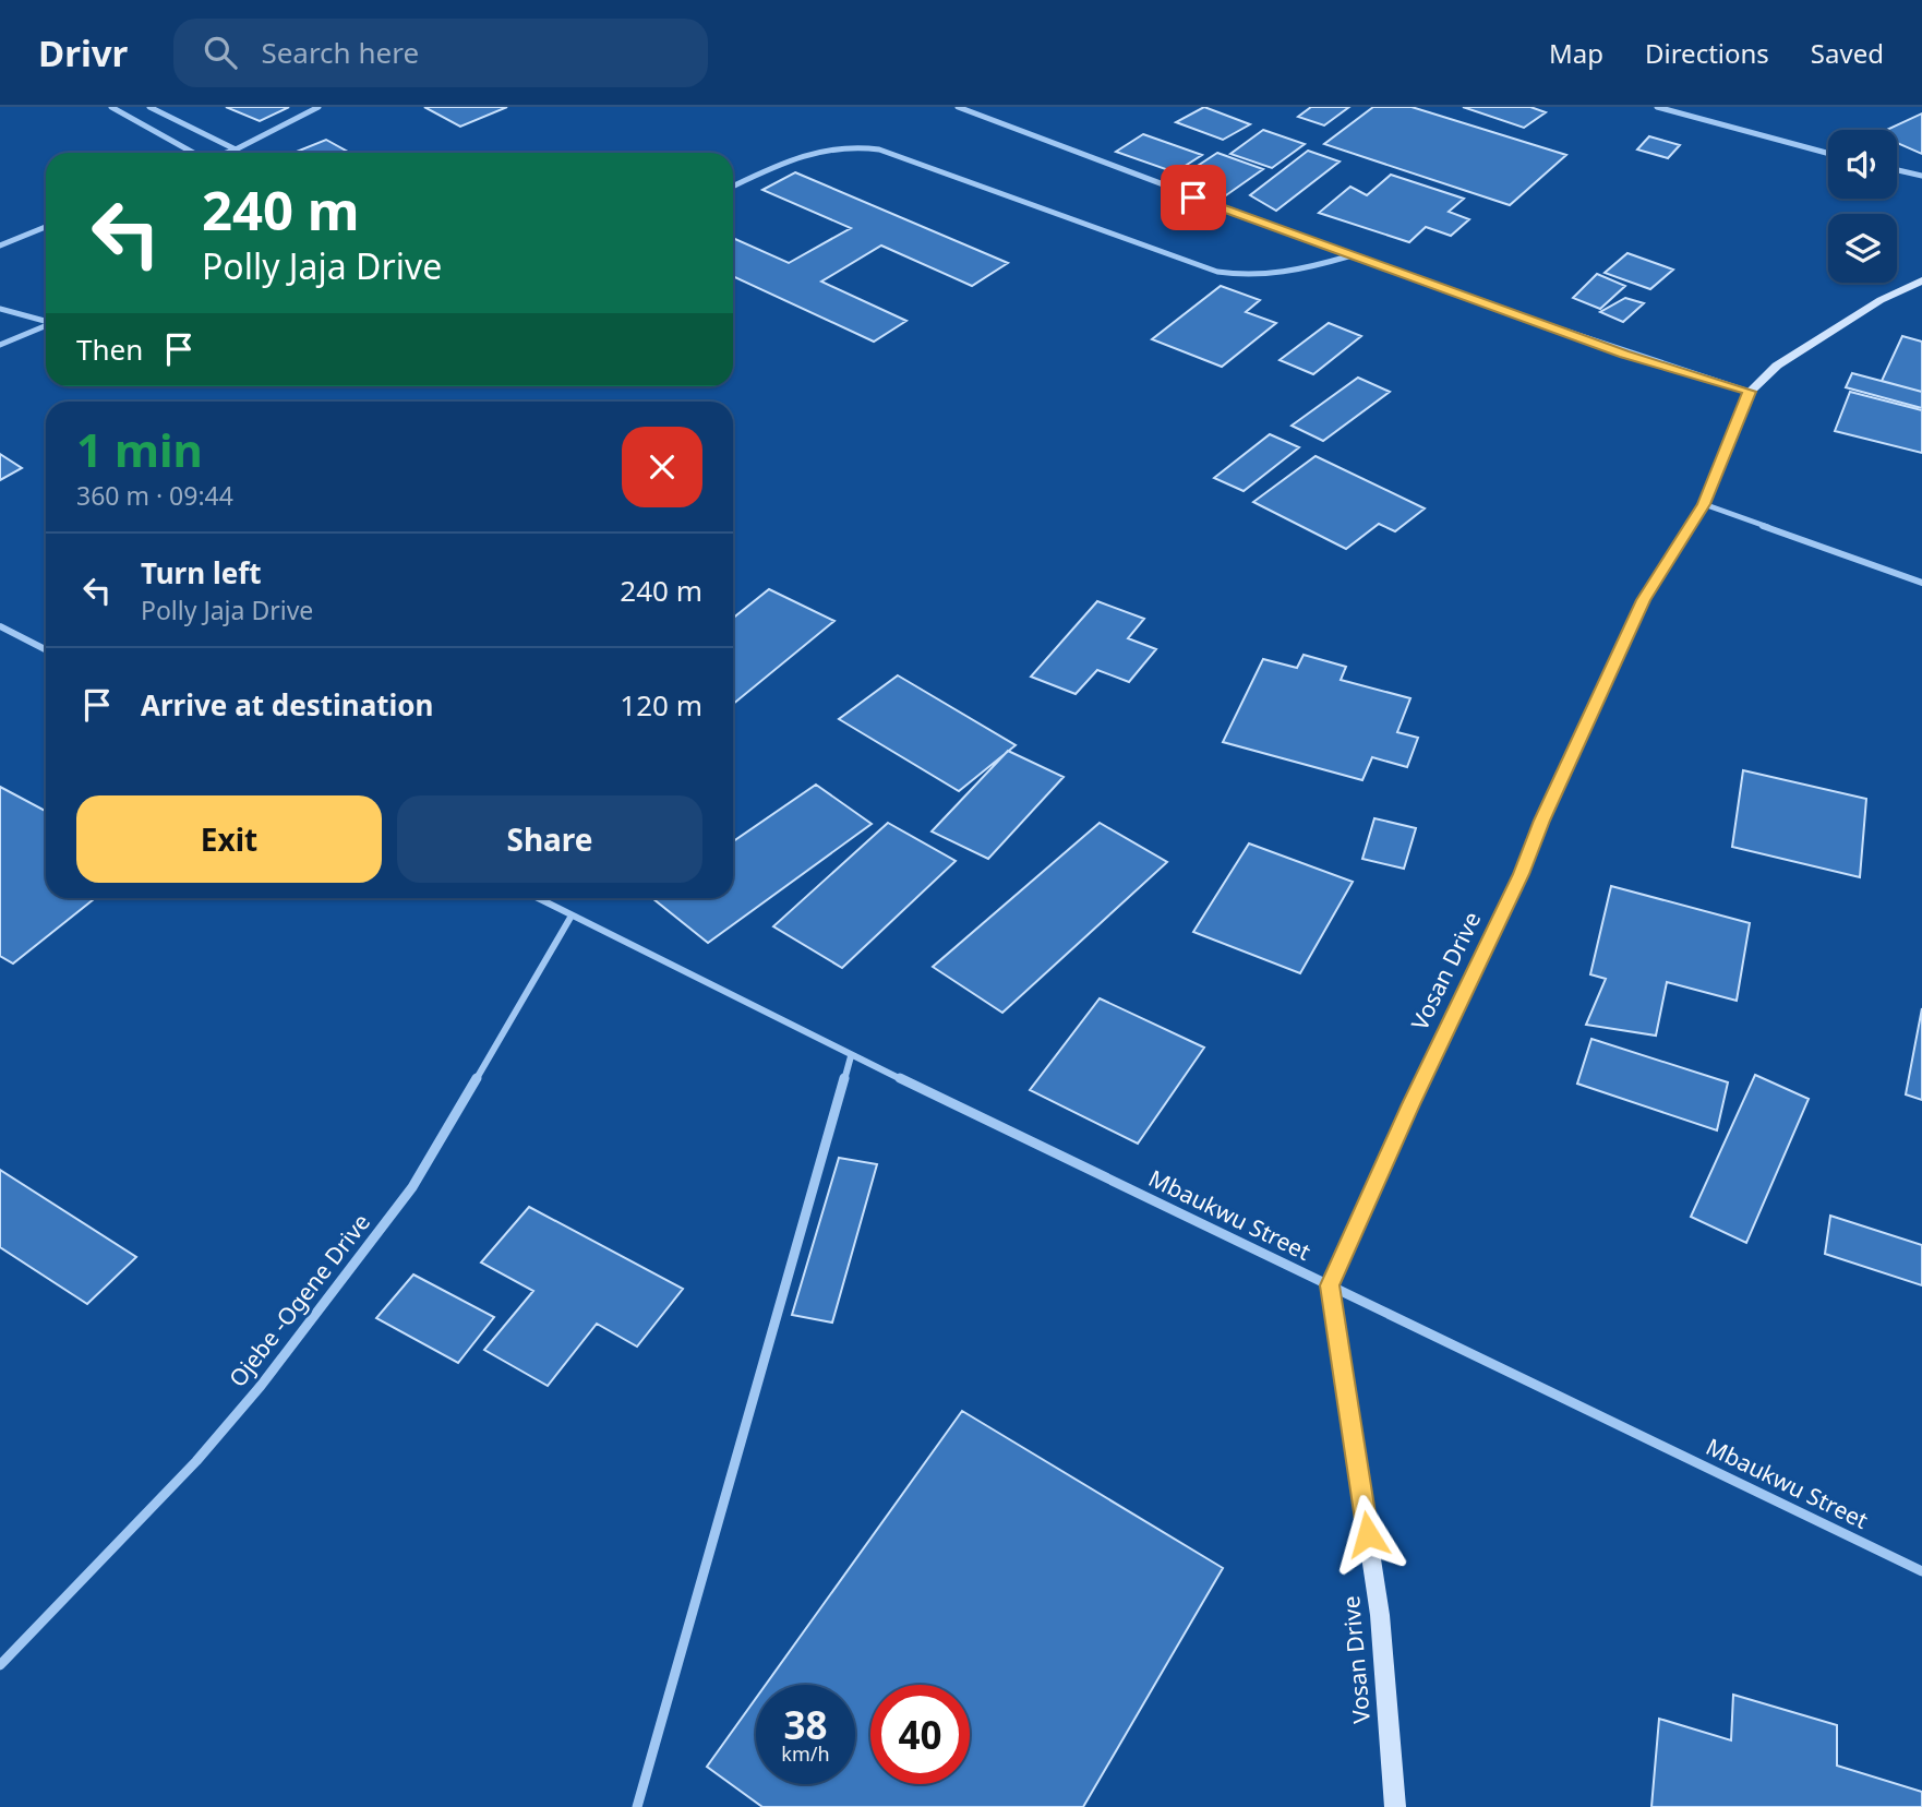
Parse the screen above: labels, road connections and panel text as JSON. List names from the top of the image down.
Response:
{
  "streets": {
    "street": ["Vosan Drive", "Mbaukwu Street", "Ojebe -Ogene Drive"]
  },
  "crossings": [
    ["Vosan Drive", "Mbaukwu Street"],
    ["Mbaukwu Street", "Ojebe -Ogene Drive"]
  ],
  "page": {
    "header": "Drivr",
    "search": "Search here",
    "nav": ["Map", "Directions", "Saved"],
    "turn": ["240 m", "Polly Jaja Drive"],
    "then": "Then",
    "heading": ["1 min", "360 m · 09:44"],
    "list": [
      {
        "name": "Turn left",
        "note": "Polly Jaja Drive",
        "value": "240 m"
      },
      {
        "name": "Arrive at destination",
        "value": "120 m"
      }
    ],
    "buttons": ["Exit", "Share"],
    "speed": "38 km/h",
    "limit": "40"
  }
}
